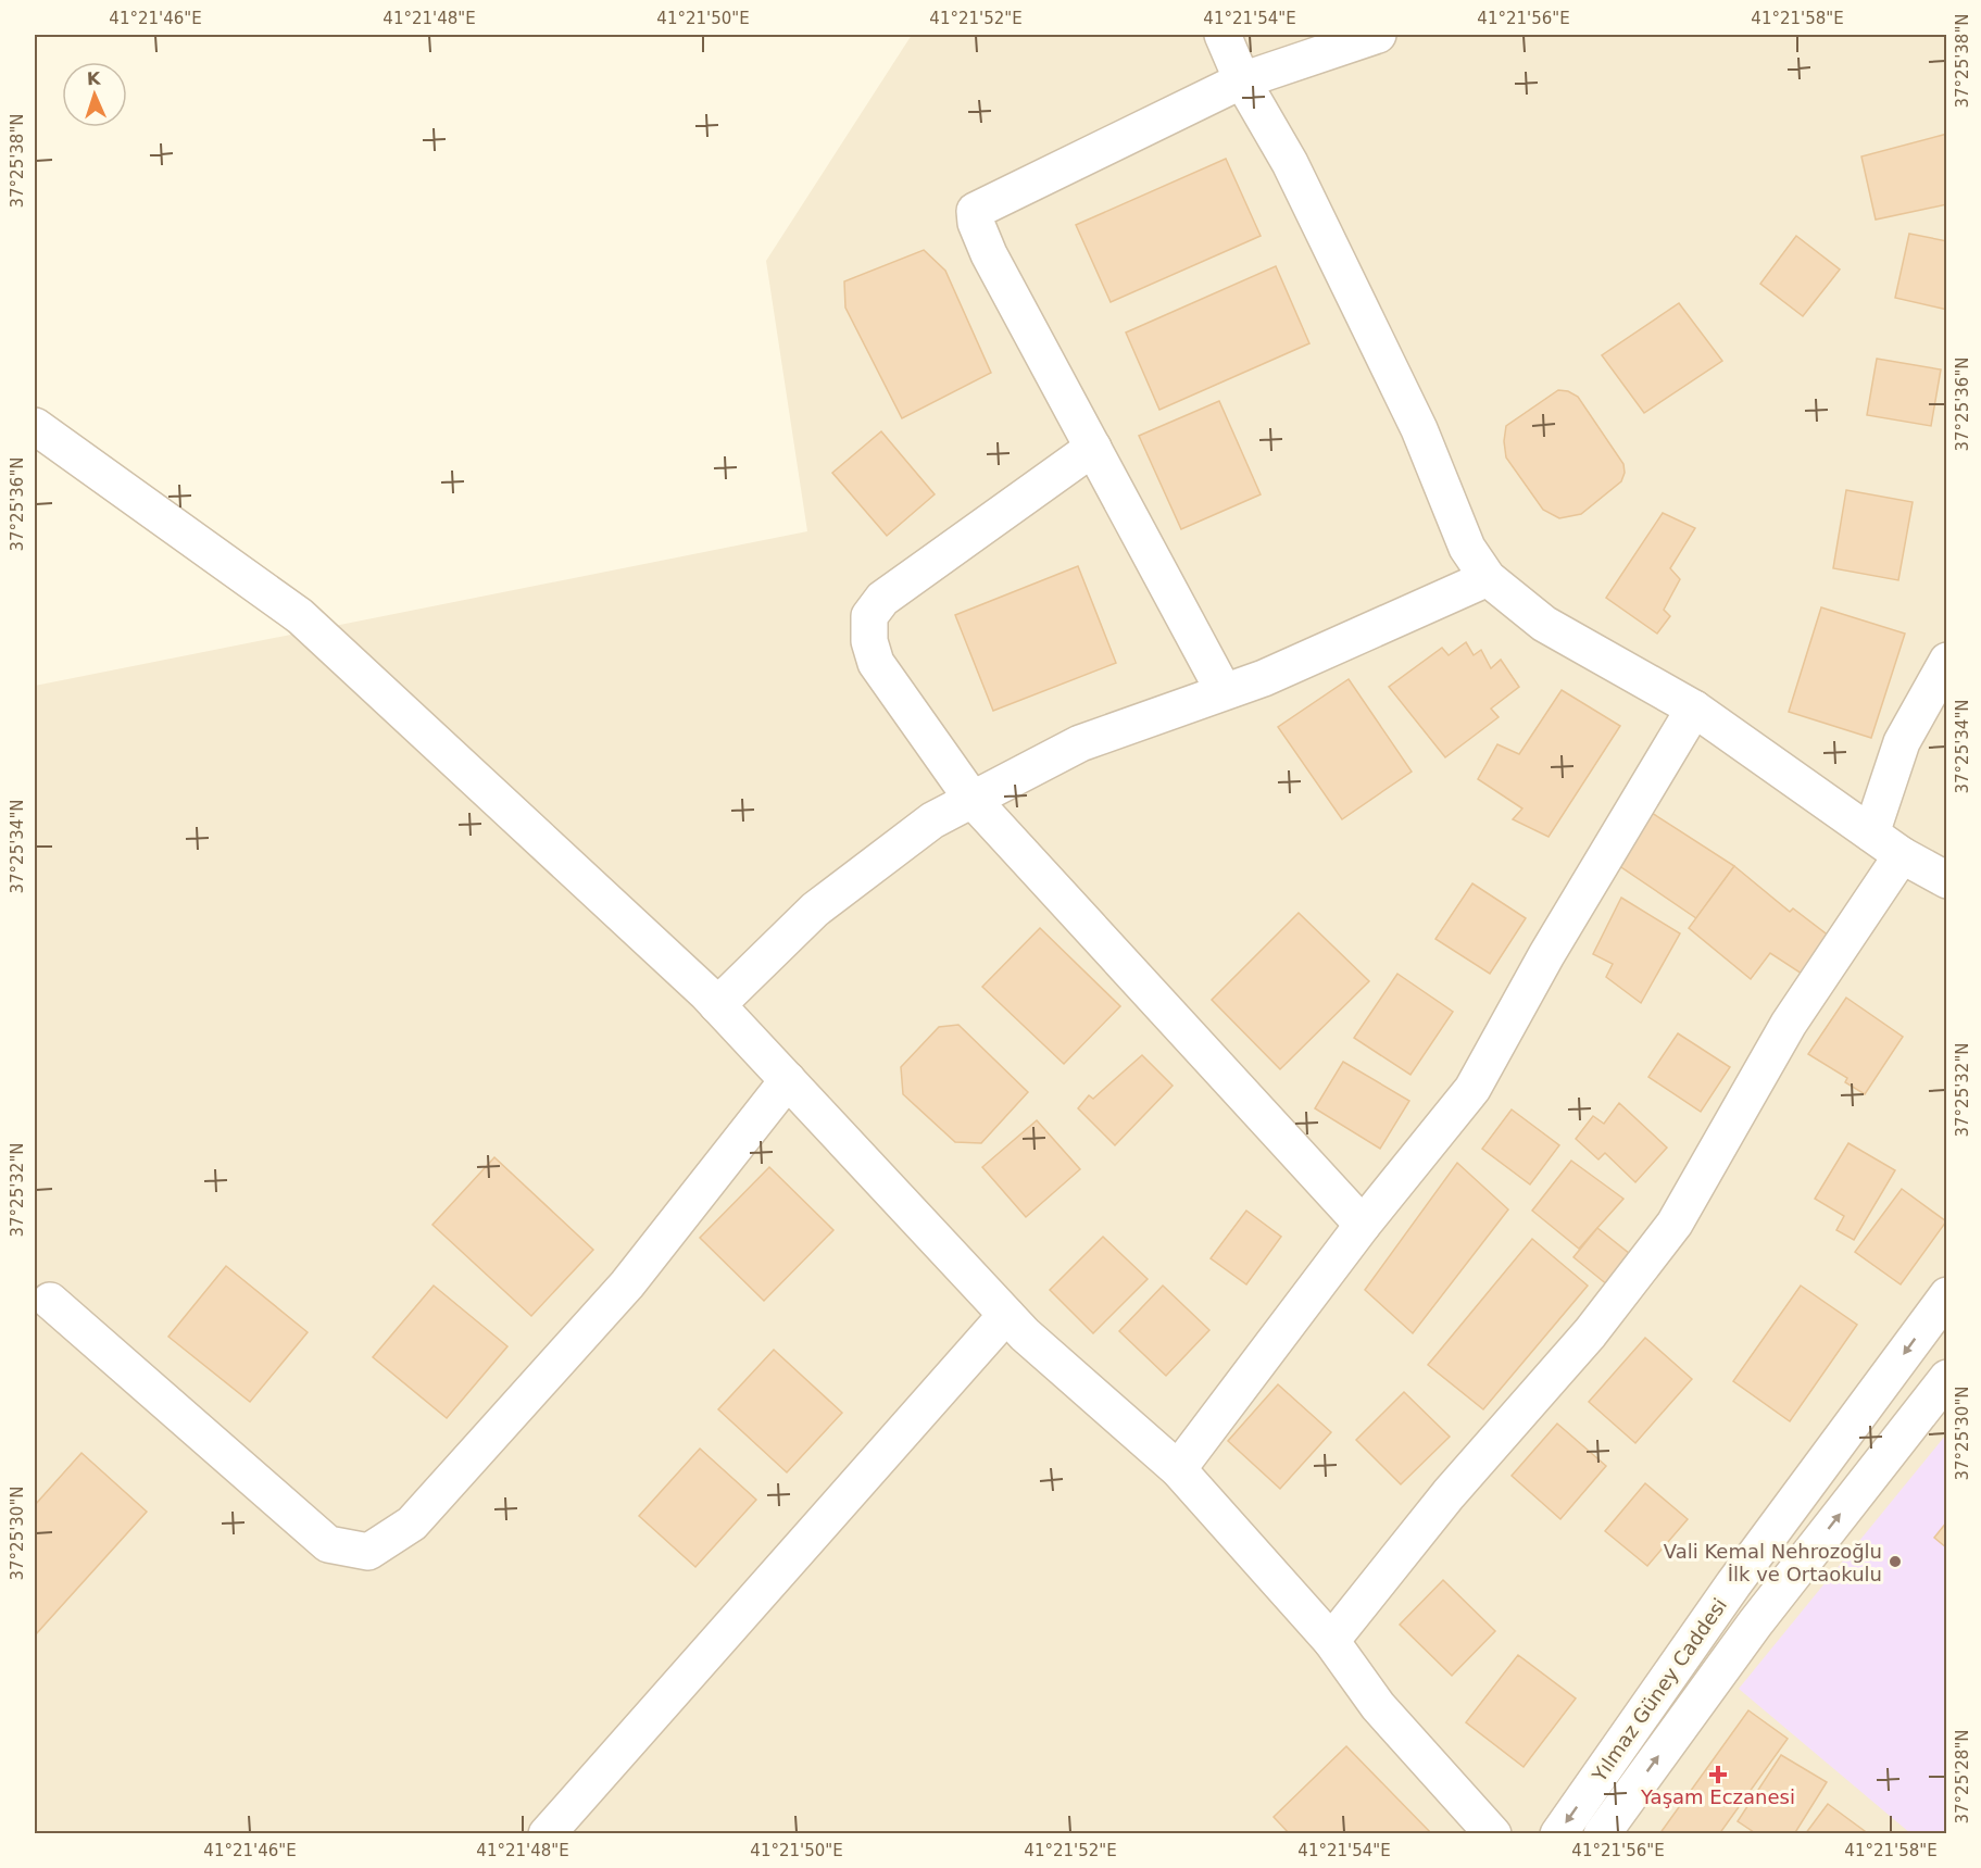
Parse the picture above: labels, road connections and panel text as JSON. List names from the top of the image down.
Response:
{
  "streets": {
    "street": ["Yılmaz Güney Caddesi"]
  },
  "places": {
    "other": ["Vali Kemal Nehrozoğlu İlk ve Ortaokulu"],
    "health": ["Yaşam Eczanesi"]
  },
  "north": "top",
  "coordinates": [
    "41°21'46\"E",
    "41°21'48\"E",
    "41°21'50\"E",
    "41°21'52\"E",
    "41°21'54\"E",
    "41°21'56\"E",
    "41°21'58\"E",
    "37°25'38\"N",
    "37°25'36\"N",
    "37°25'34\"N",
    "37°25'32\"N",
    "37°25'30\"N",
    "37°25'28\"N"
  ]
}
